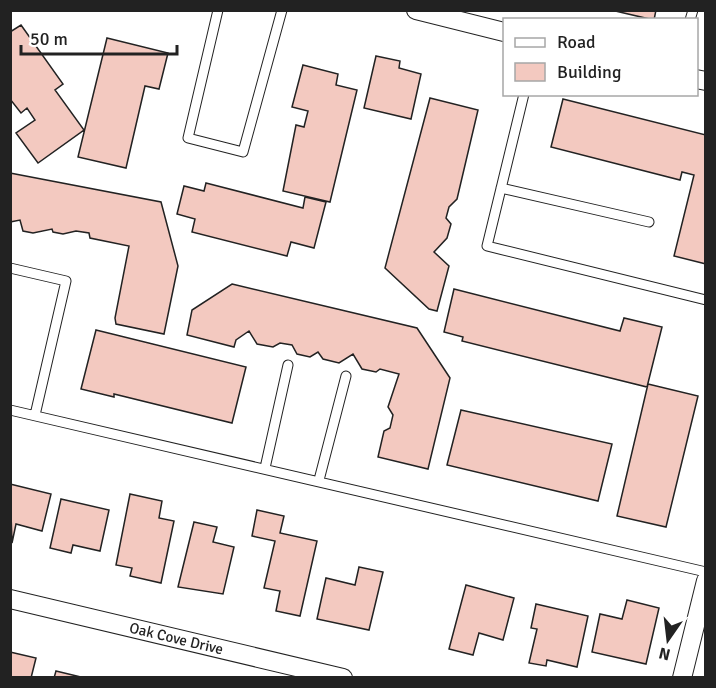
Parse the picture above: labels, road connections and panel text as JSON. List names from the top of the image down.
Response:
{
  "streets": {
    "street": ["Oak Cove Drive"]
  },
  "legend": ["Road", "Building"],
  "scale_bar": "50 m",
  "north": "bottom"
}
